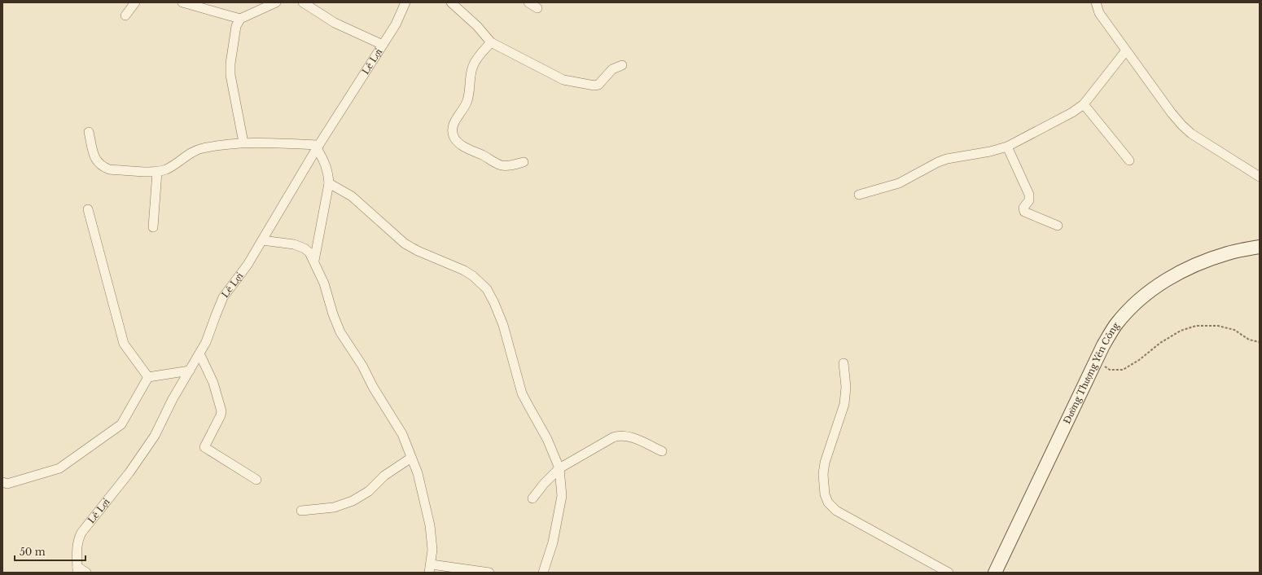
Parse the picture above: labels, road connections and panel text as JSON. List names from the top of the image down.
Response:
{
  "streets": {
    "main road": ["Đường Thượng Yên Công"],
    "street": ["Lê Lợi"]
  },
  "scale_bar": "50 m"
}
